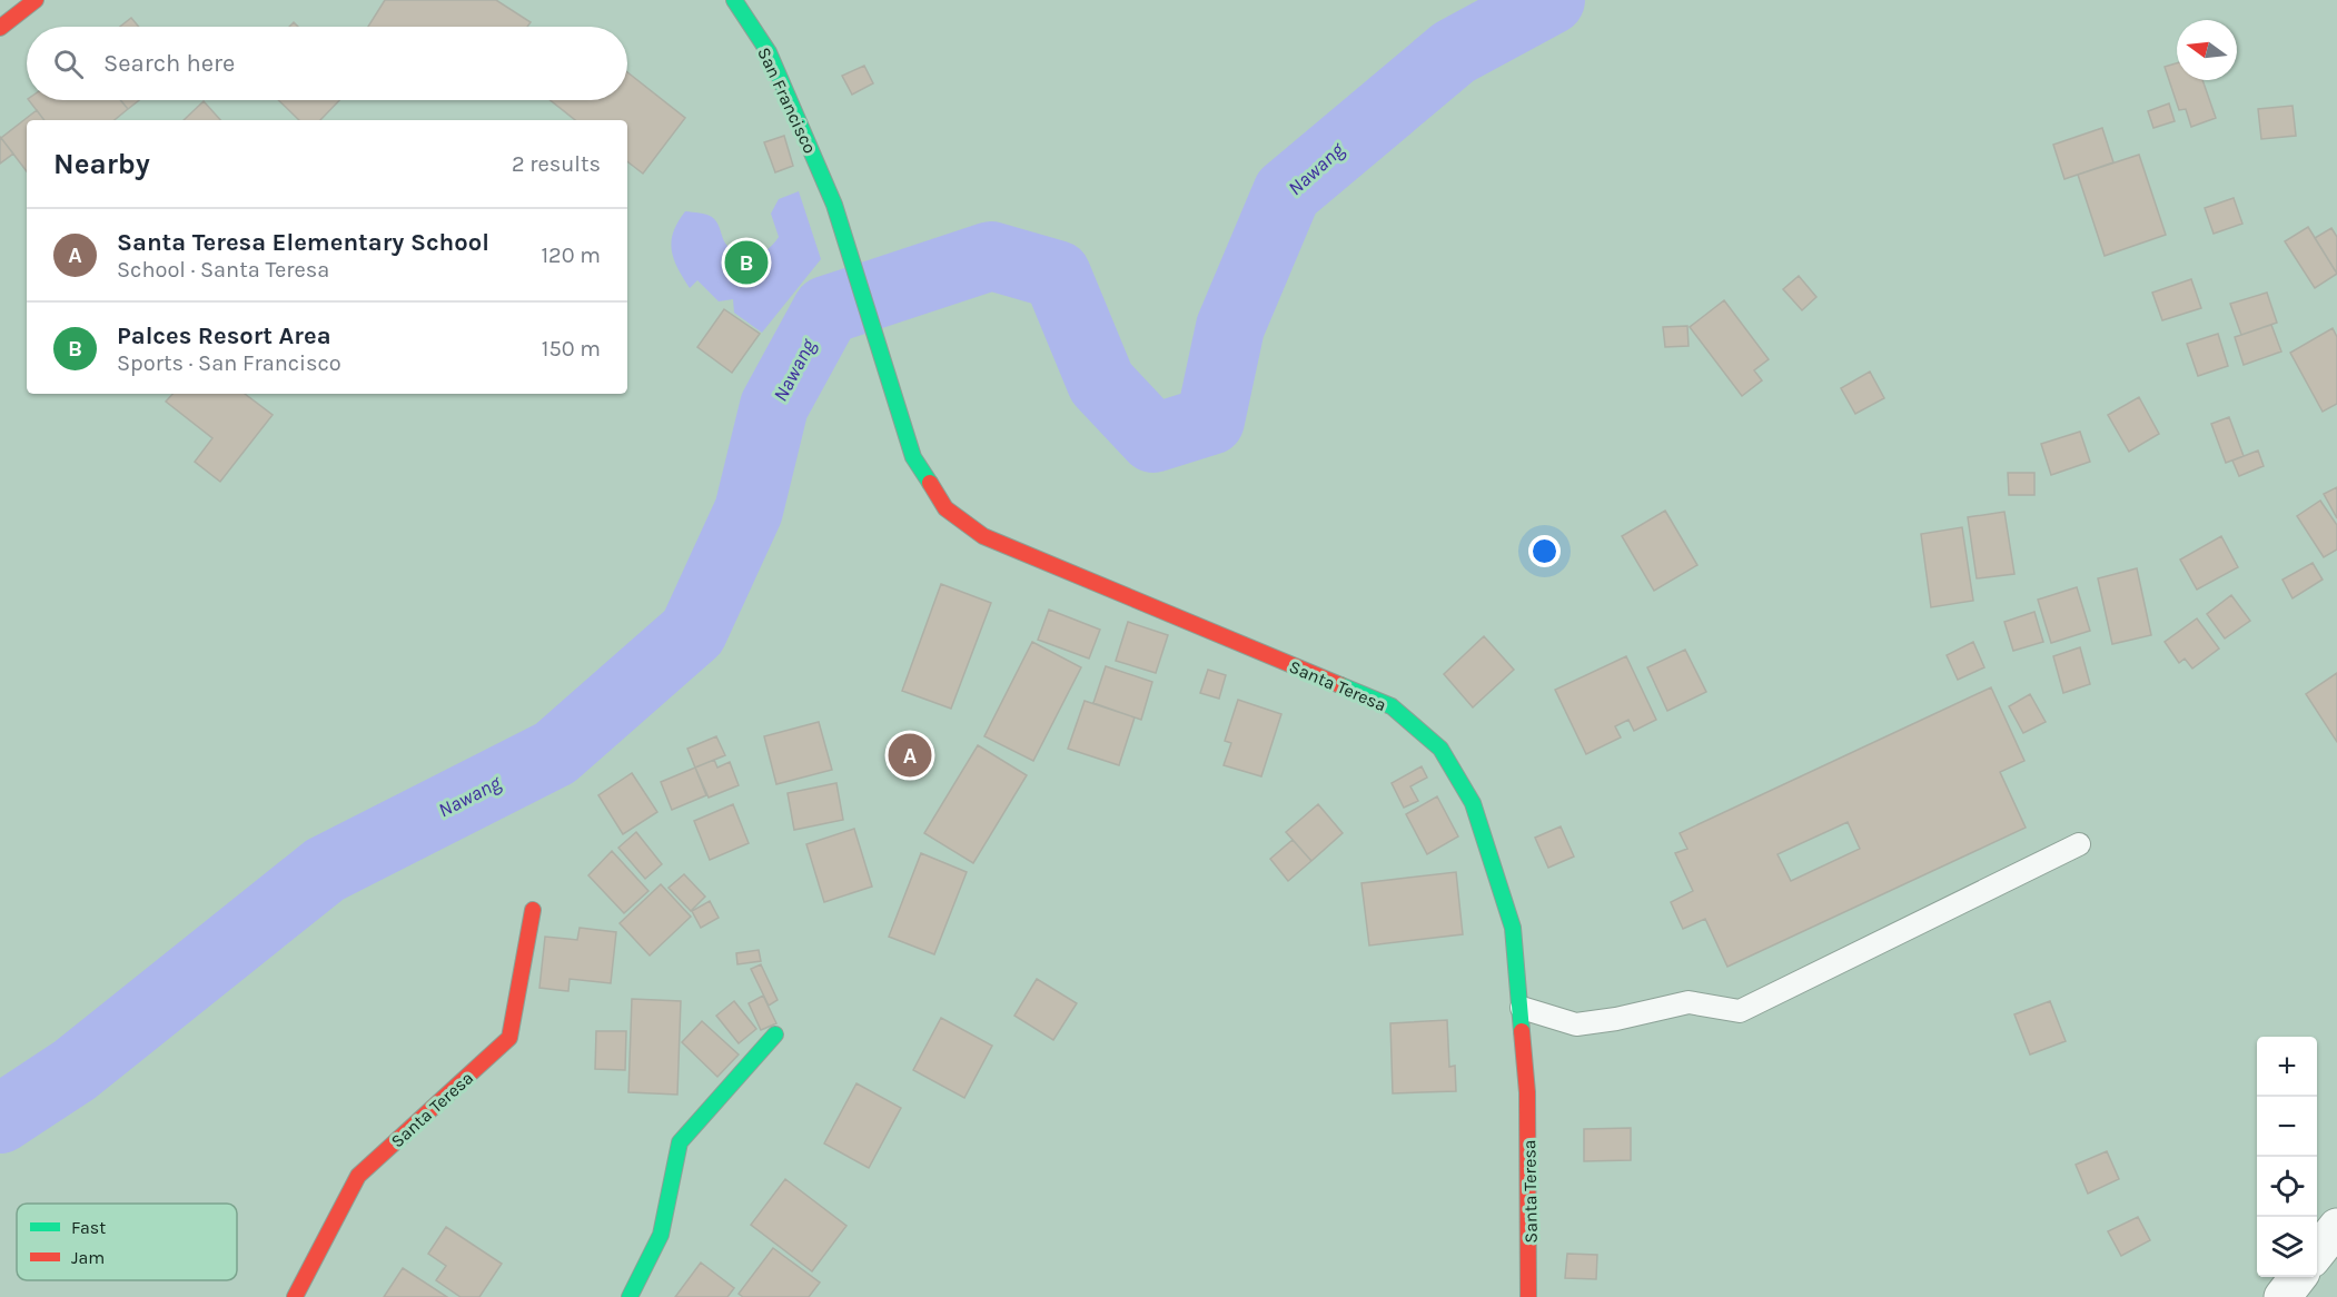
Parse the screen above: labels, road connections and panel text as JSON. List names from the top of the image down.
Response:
{
  "streets": {
    "street": ["San Francisco", "Santa Teresa"]
  },
  "crossings": [
    ["San Francisco", "Santa Teresa"]
  ],
  "water": ["Nawang"],
  "legend": ["Fast", "Jam"],
  "north": "left",
  "page": {
    "search": "Search here",
    "heading": ["Nearby", "2 results"],
    "list": [
      {
        "mark": "A",
        "name": "Santa Teresa Elementary School",
        "note": "School · Santa Teresa",
        "value": "120 m"
      },
      {
        "mark": "B",
        "name": "Palces Resort Area",
        "note": "Sports · San Francisco",
        "value": "150 m"
      }
    ],
    "pins": ["B", "A"],
    "map_buttons": ["+", "−"]
  }
}
